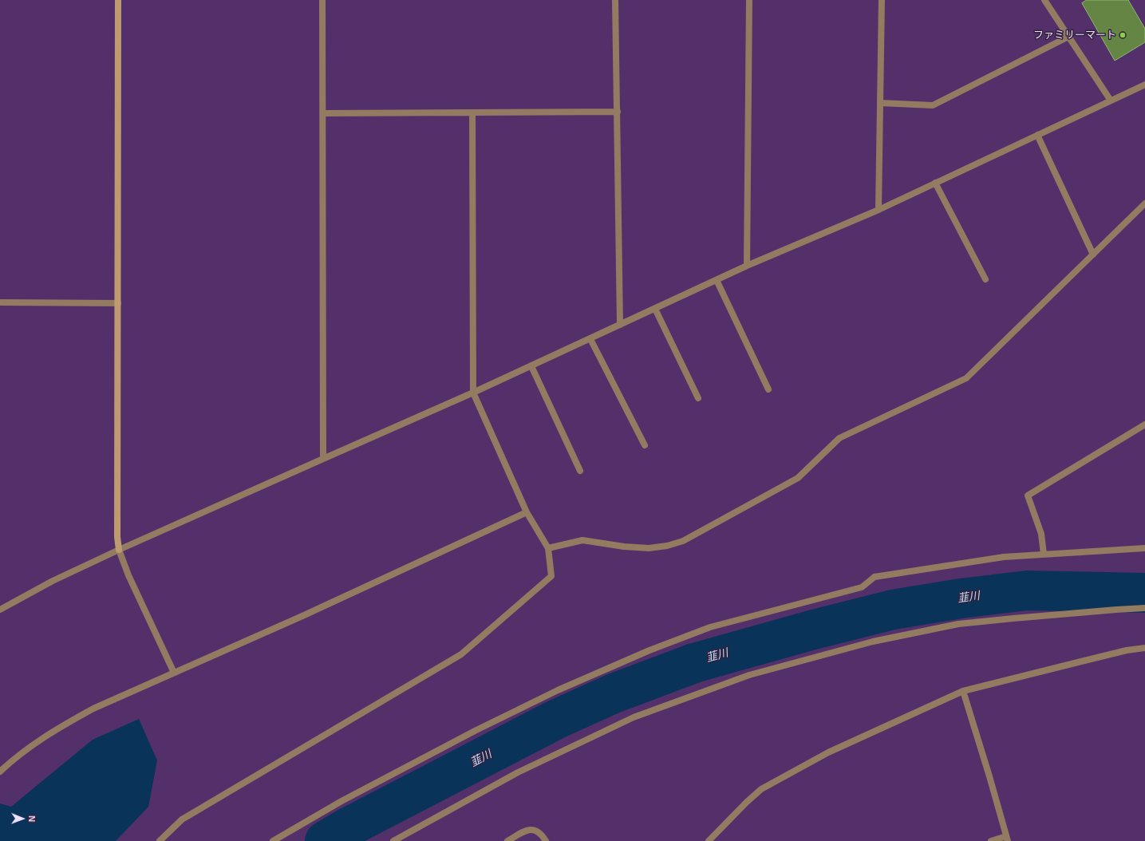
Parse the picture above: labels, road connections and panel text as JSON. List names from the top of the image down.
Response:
{
  "water": ["韮川"],
  "places": ["ファミリーマート"],
  "north": "right"
}
